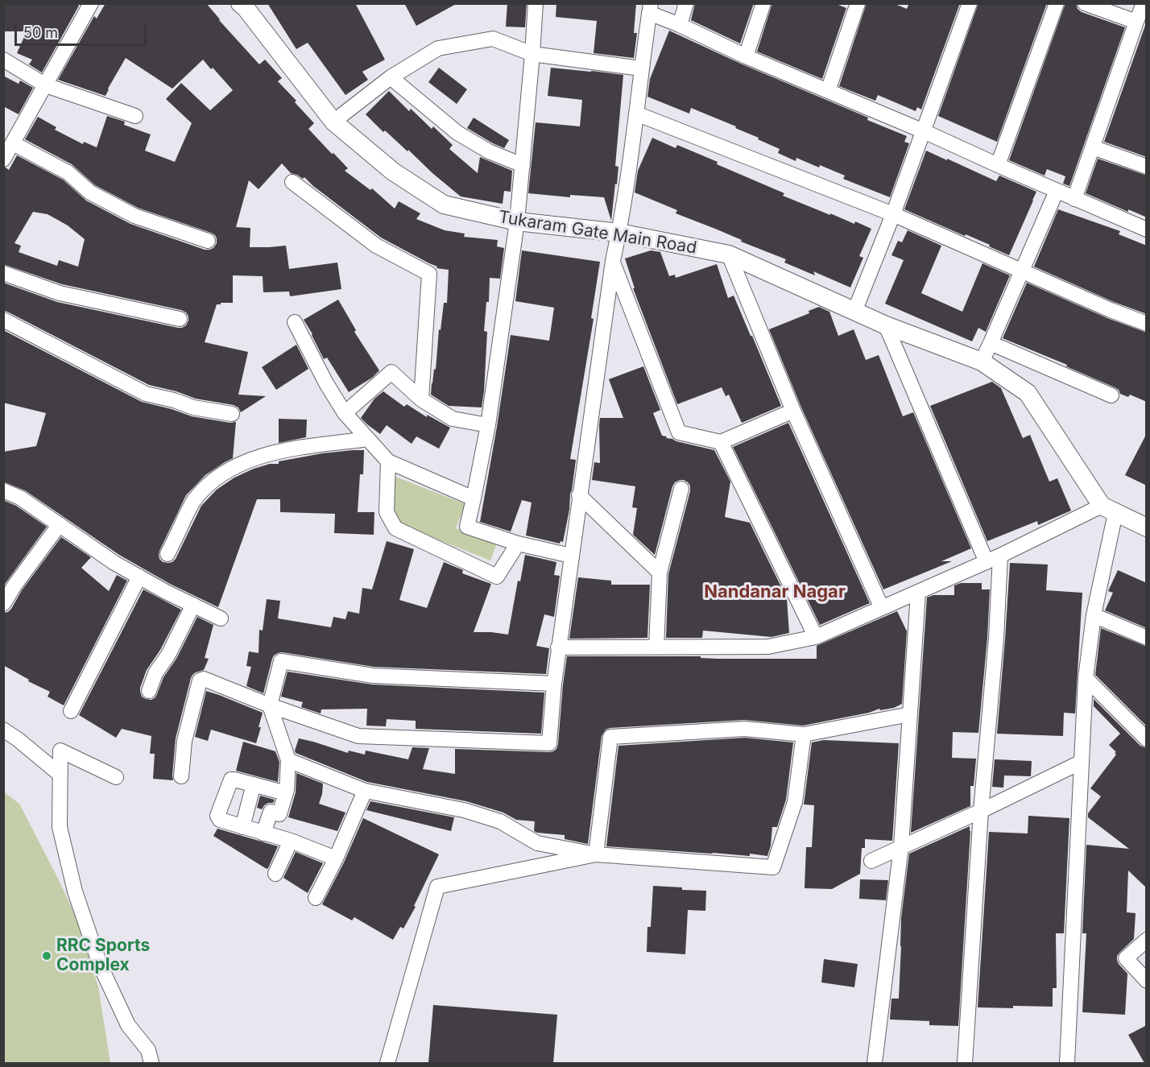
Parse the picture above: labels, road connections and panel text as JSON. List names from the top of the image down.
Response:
{
  "streets": {
    "street": ["Tukaram Gate Main Road"]
  },
  "districts": ["Nandanar Nagar"],
  "places": ["RRC Sports Complex"],
  "scale_bar": "50 m"
}
